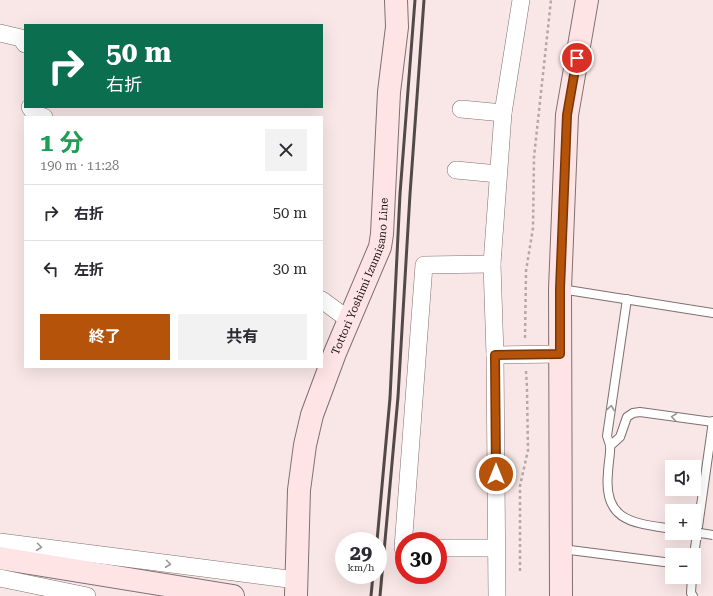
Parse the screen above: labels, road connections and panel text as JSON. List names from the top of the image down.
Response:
{
  "streets": {
    "street": ["Tottori Yoshimi Izumisano Line"]
  },
  "page": {
    "turn": ["50 m", "右折"],
    "heading": ["1 分", "190 m · 11:28"],
    "list": [
      {
        "name": "右折",
        "value": "50 m"
      },
      {
        "name": "左折",
        "value": "30 m"
      }
    ],
    "buttons": ["終了", "共有"],
    "map_buttons": ["+", "−"],
    "speed": "29 km/h",
    "limit": "30"
  }
}
